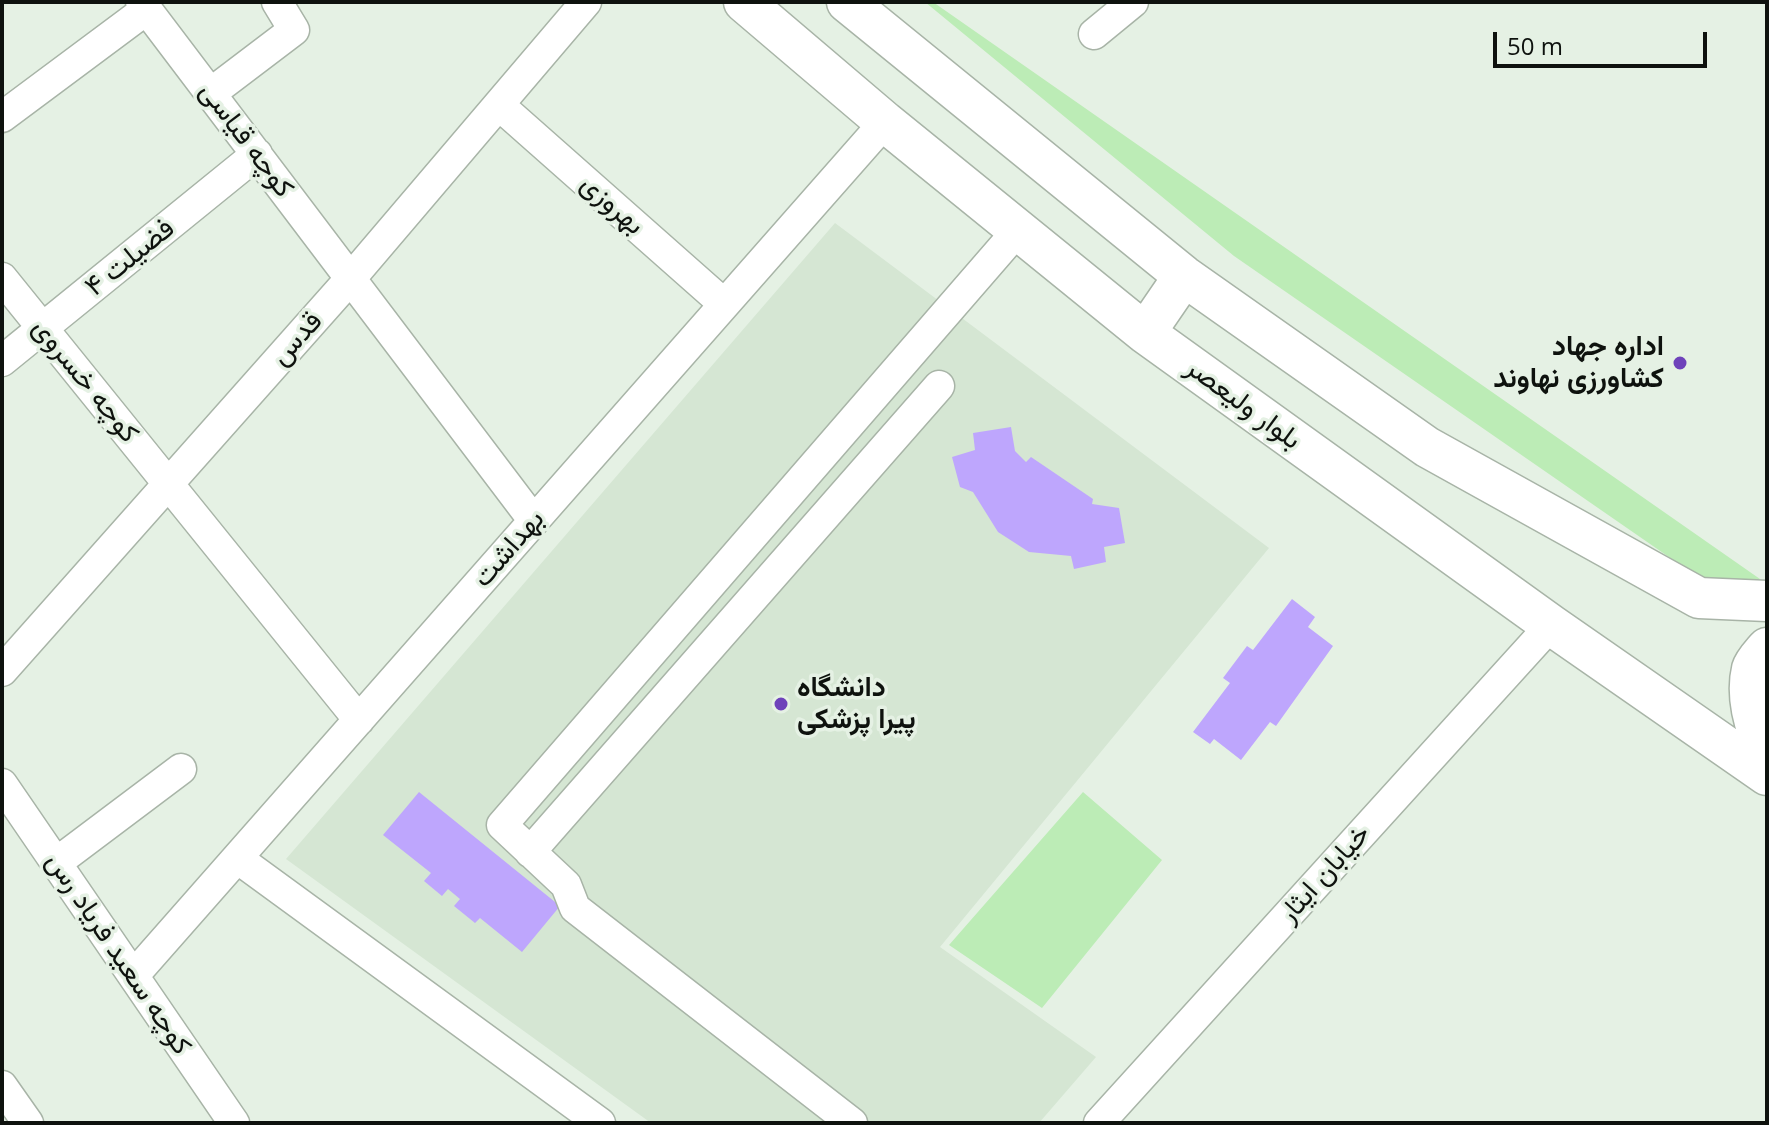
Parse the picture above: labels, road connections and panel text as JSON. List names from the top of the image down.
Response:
{
  "streets": {
    "main road": ["بلوار ولیعصر"],
    "street": [
      "کوچه قیاسی",
      "بهروزی",
      "فضیلت ۴",
      "قدس",
      "کوچه خسروی",
      "بهداشت",
      "خیابان ایثار",
      "کوچه سعید فریاد رس"
    ]
  },
  "crossings": [
    ["کوچه قیاسی", "فضیلت ۴"],
    ["کوچه قیاسی", "قدس"],
    ["کوچه قیاسی", "بهداشت"],
    ["بهروزی", "قدس"],
    ["بهروزی", "بهداشت"],
    ["فضیلت ۴", "کوچه خسروی"],
    ["قدس", "کوچه خسروی"],
    ["کوچه خسروی", "بهداشت"],
    ["بلوار ولیعصر", "بهداشت"],
    ["بلوار ولیعصر", "خیابان ایثار"],
    ["بهداشت", "کوچه سعید فریاد رس"]
  ],
  "places": ["اداره جهاد کشاورزی نهاوند", "دانشگاه پیرا پزشکی"],
  "scale_bar": "50 m"
}
